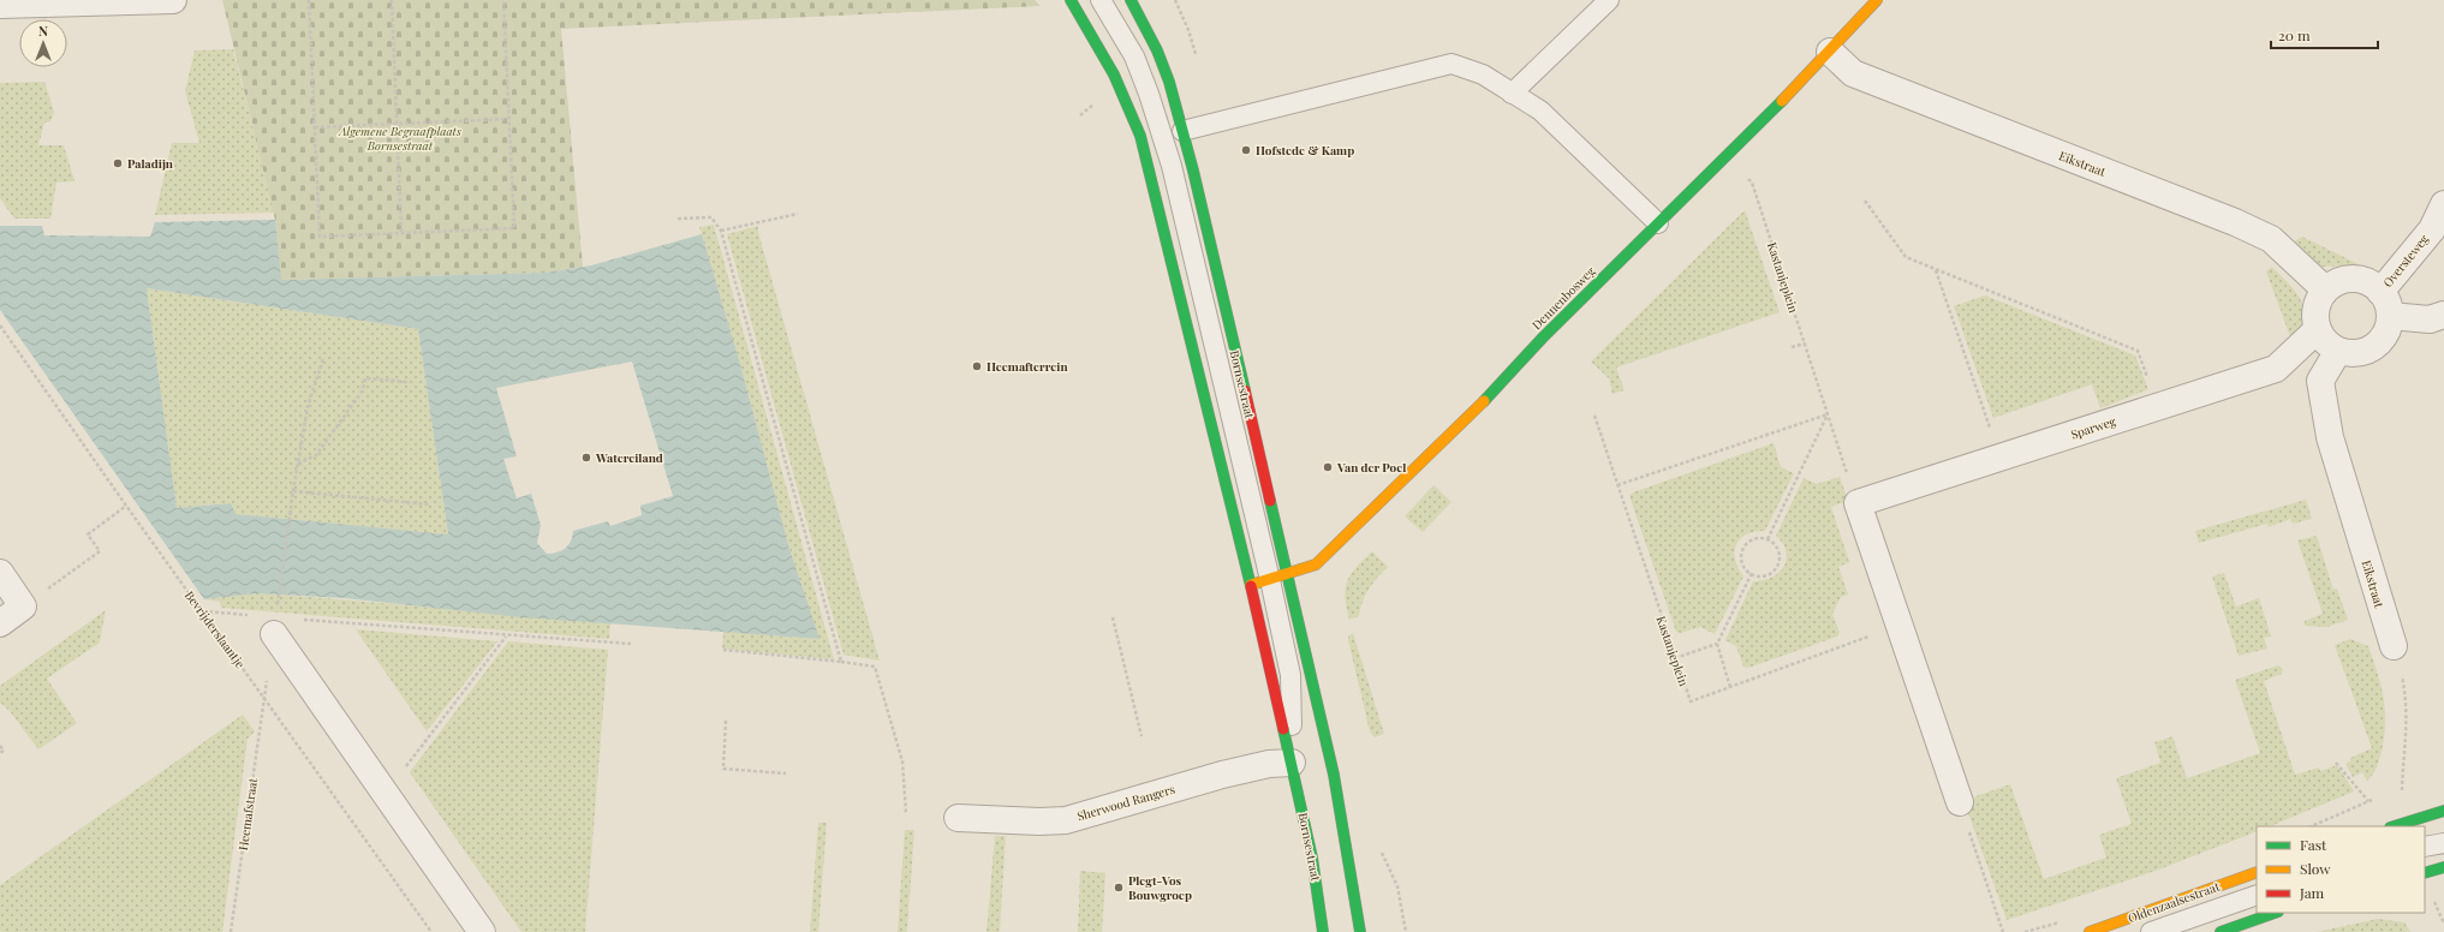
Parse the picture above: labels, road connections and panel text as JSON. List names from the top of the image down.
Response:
{
  "streets": {
    "main road": ["Dennenbosweg", "Bornsestraat", "Oldenzaalsestraat"],
    "street": [
      "Eikstraat",
      "Oversteweg",
      "Sparweg",
      "Sherwood Rangers"
    ],
    "path": ["Kastanjeplein", "Bevrijderslaantje", "Heemafstraat"]
  },
  "crossings": [
    ["Eikstraat", "Oversteweg"],
    ["Eikstraat", "Dennenbosweg"],
    ["Eikstraat", "Sparweg"],
    ["Oversteweg", "Sparweg"],
    ["Kastanjeplein", "Dennenbosweg"],
    ["Kastanjeplein", "Sparweg"],
    ["Dennenbosweg", "Bornsestraat"],
    ["Bornsestraat", "Sherwood Rangers"],
    ["Bevrijderslaantje", "Heemafstraat"]
  ],
  "parks": ["Algemene Begraafplaats Bornsestraat"],
  "places": [
    "Hofstede & Kamp",
    "Paladijn",
    "Heemafterrein",
    "Watereiland",
    "Van der Poel",
    "Plegt-Vos Bouwgroep"
  ],
  "legend": ["Fast", "Slow", "Jam"],
  "scale_bar": "20 m",
  "north": "top"
}
